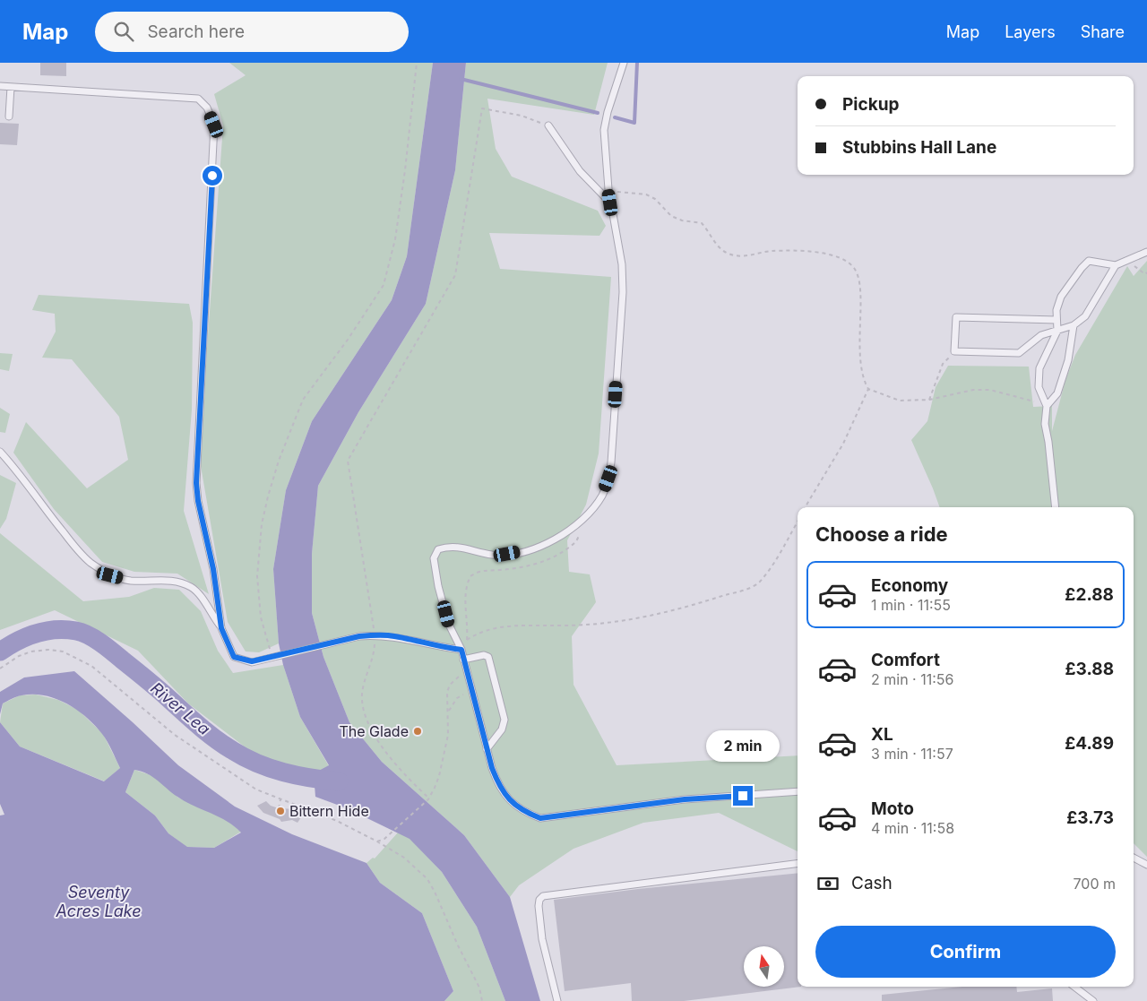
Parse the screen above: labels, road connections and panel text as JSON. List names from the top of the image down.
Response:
{
  "water": ["River Lea", "Seventy Acres Lake"],
  "places": ["The Glade", "Bittern Hide"],
  "north": "top",
  "page": {
    "header": "Map",
    "search": "Search here",
    "nav": ["Map", "Layers", "Share"],
    "banner": ["Pickup", "Stubbins Hall Lane"],
    "heading": "Choose a ride",
    "list": [
      {
        "name": "Economy",
        "note": "1 min · 11:55",
        "value": "£2.88"
      },
      {
        "name": "Comfort",
        "note": "2 min · 11:56",
        "value": "£3.88"
      },
      {
        "name": "XL",
        "note": "3 min · 11:57",
        "value": "£4.89"
      },
      {
        "name": "Moto",
        "note": "4 min · 11:58",
        "value": "£3.73"
      }
    ],
    "bubble": "2 min",
    "pay": ["Cash", "700 m"],
    "buttons": "Confirm"
  }
}
